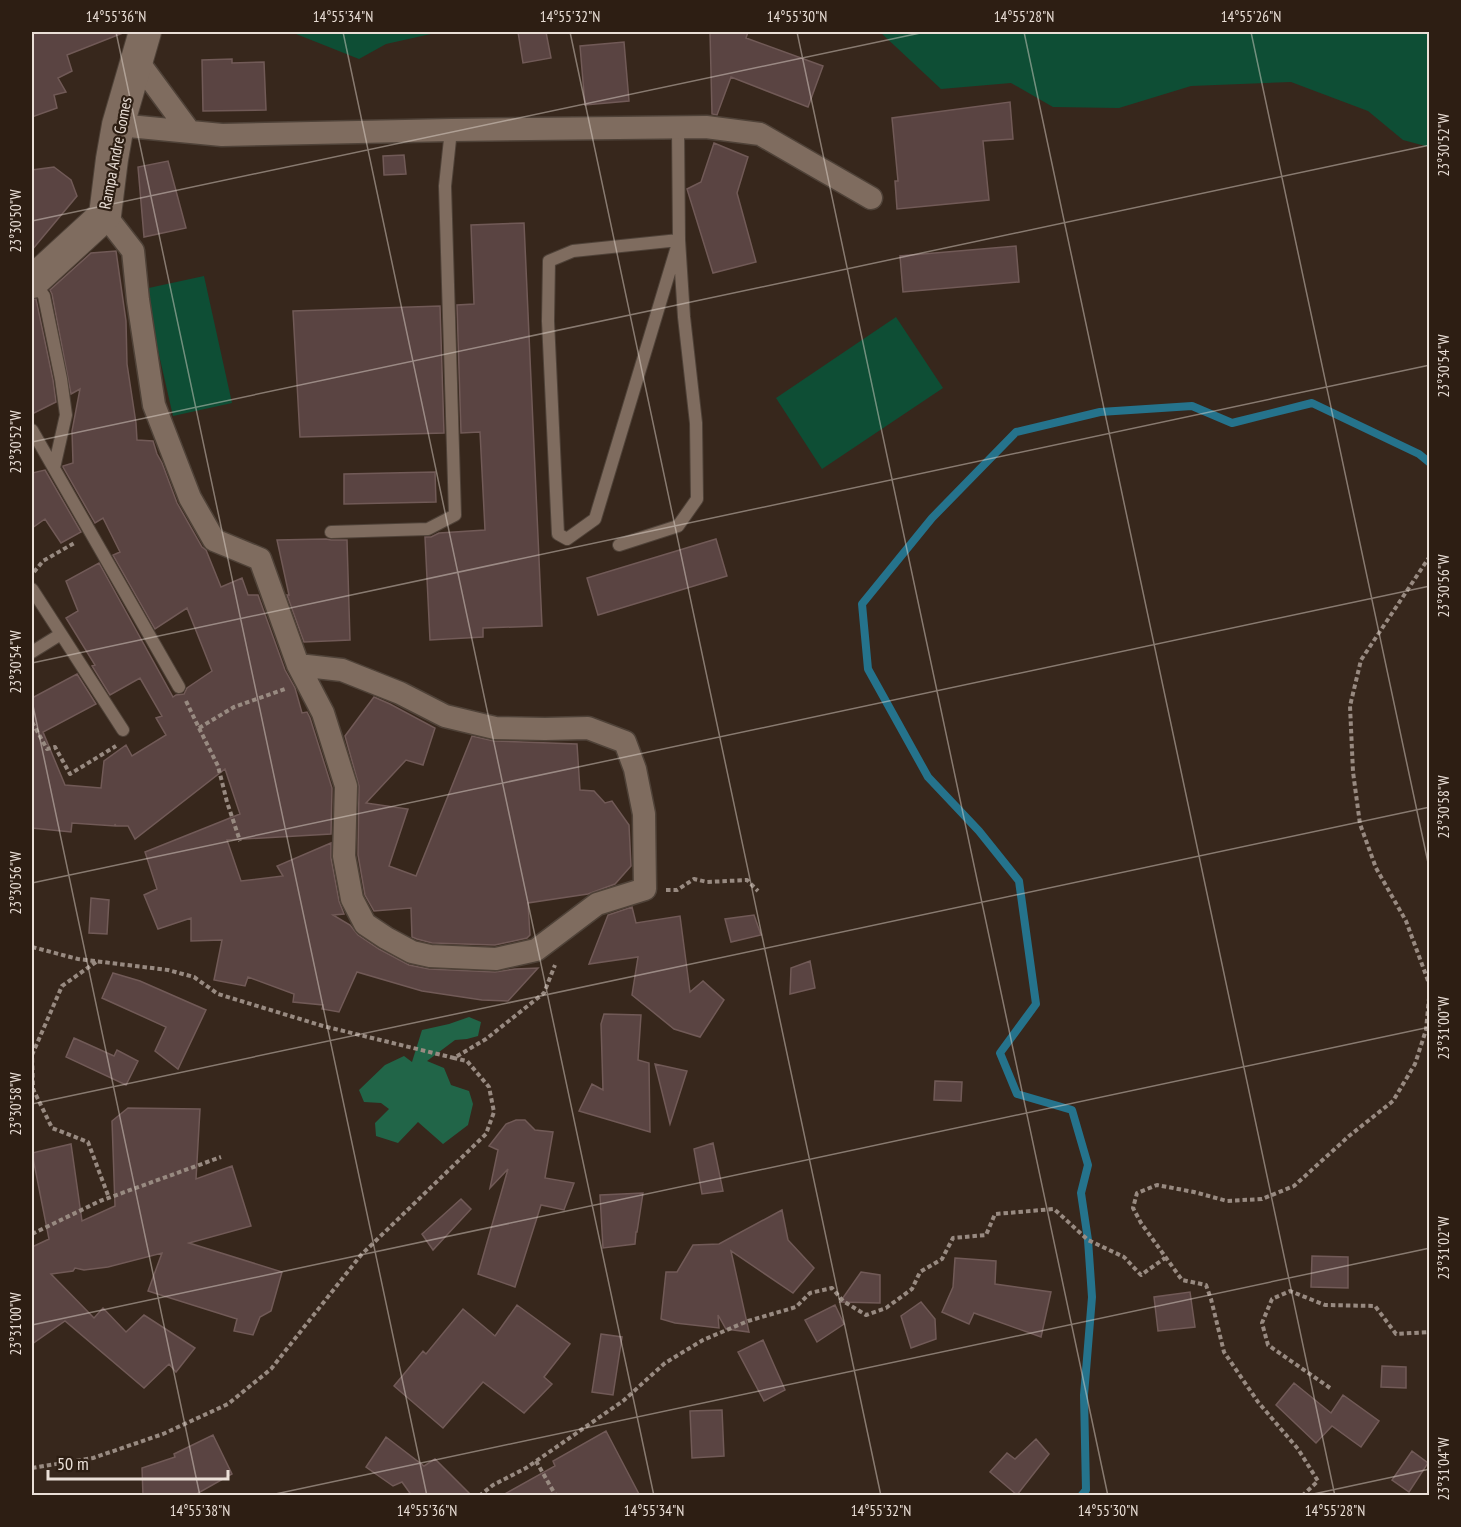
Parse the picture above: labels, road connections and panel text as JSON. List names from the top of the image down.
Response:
{
  "streets": {
    "street": ["Rampa Andre Gomes"]
  },
  "scale_bar": "50 m",
  "coordinates": [
    "14°55'36\"N",
    "14°55'34\"N",
    "14°55'32\"N",
    "14°55'30\"N",
    "14°55'28\"N",
    "14°55'26\"N",
    "23°30'52\"W",
    "23°30'50\"W",
    "23°30'54\"W",
    "23°30'56\"W",
    "23°30'58\"W",
    "23°31'00\"W",
    "23°31'02\"W",
    "23°31'04\"W",
    "14°55'38\"N"
  ]
}
